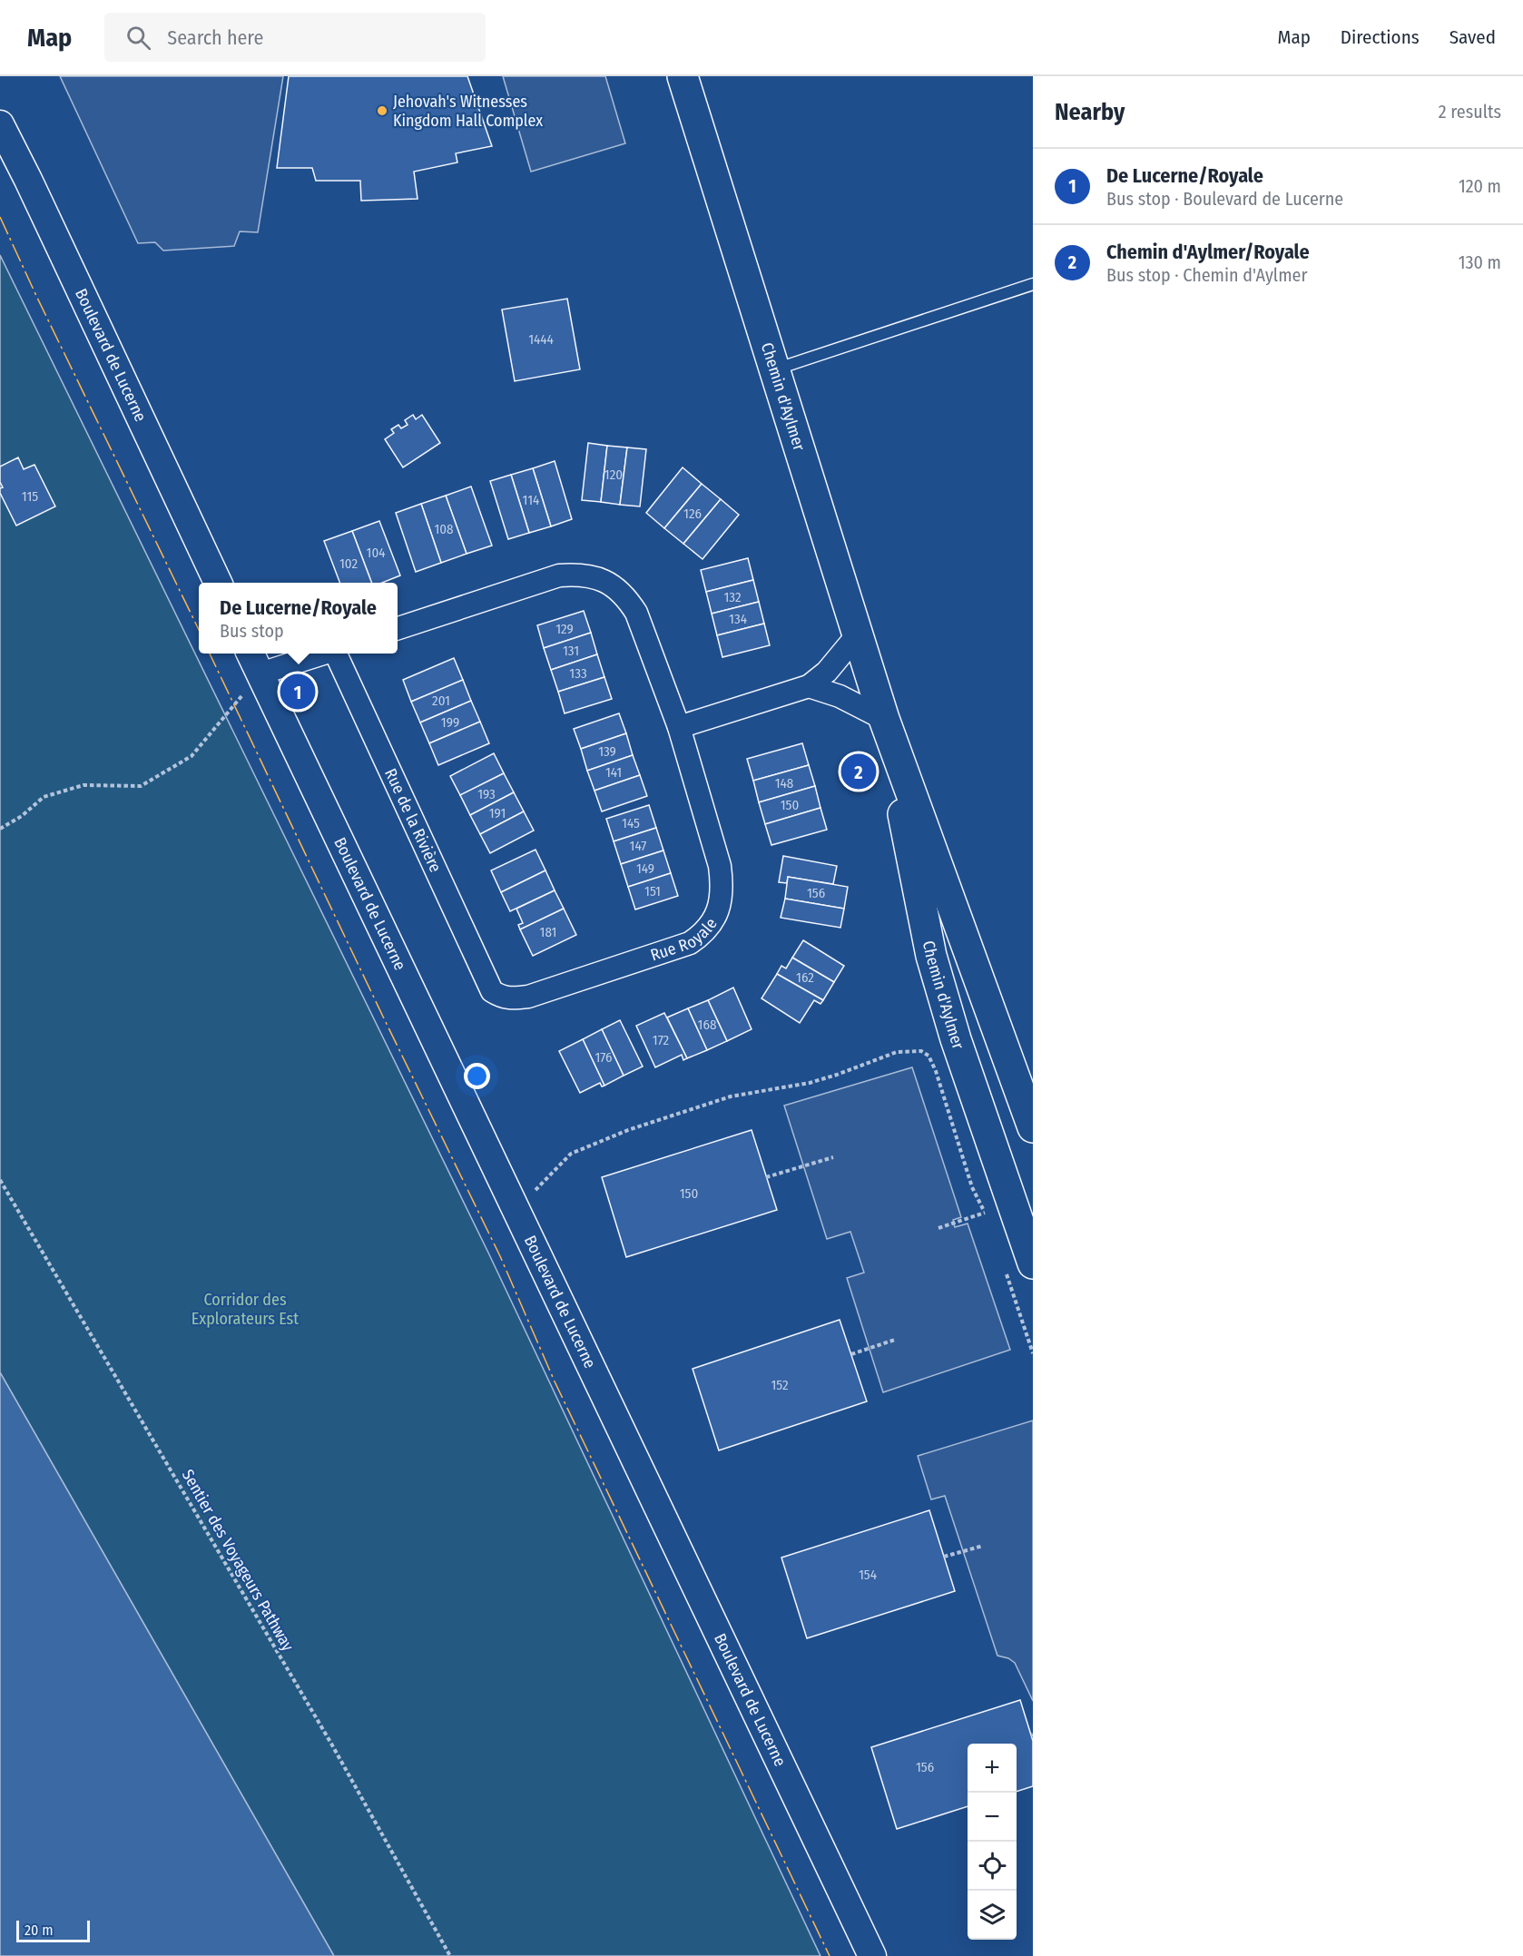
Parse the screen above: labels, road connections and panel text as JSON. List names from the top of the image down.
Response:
{
  "streets": {
    "main road": ["Chemin d'Aylmer"],
    "street": ["Boulevard de Lucerne", "Rue de la Rivière", "Rue Royale"],
    "path": ["Sentier des Voyageurs Pathway"]
  },
  "crossings": [
    ["Rue de la Rivière", "Rue Royale"]
  ],
  "parks": ["Corridor des Explorateurs Est"],
  "places": ["Jehovah's Witnesses Kingdom Hall Complex"],
  "house_numbers": [
    "1444",
    "120",
    "115",
    "114",
    "126",
    "108",
    "104",
    "102",
    "132",
    "134",
    "129",
    "131",
    "133",
    "201",
    "199",
    "139",
    "141",
    "148",
    "193",
    "150",
    "191",
    "145",
    "147",
    "149",
    "151",
    "156",
    "181",
    "162",
    "168",
    "172",
    "176",
    "150",
    "152",
    "154",
    "156"
  ],
  "scale_bar": "20 m",
  "page": {
    "header": "Map",
    "search": "Search here",
    "nav": ["Map", "Directions", "Saved"],
    "heading": ["Nearby", "2 results"],
    "list": [
      {
        "mark": "1",
        "name": "De Lucerne/Royale",
        "note": "Bus stop · Boulevard de Lucerne",
        "value": "120 m"
      },
      {
        "mark": "2",
        "name": "Chemin d'Aylmer/Royale",
        "note": "Bus stop · Chemin d'Aylmer",
        "value": "130 m"
      }
    ],
    "popup": ["De Lucerne/Royale", "Bus stop"],
    "pins": ["1", "2"],
    "map_buttons": ["+", "−"],
    "scale": "20 m"
  }
}
